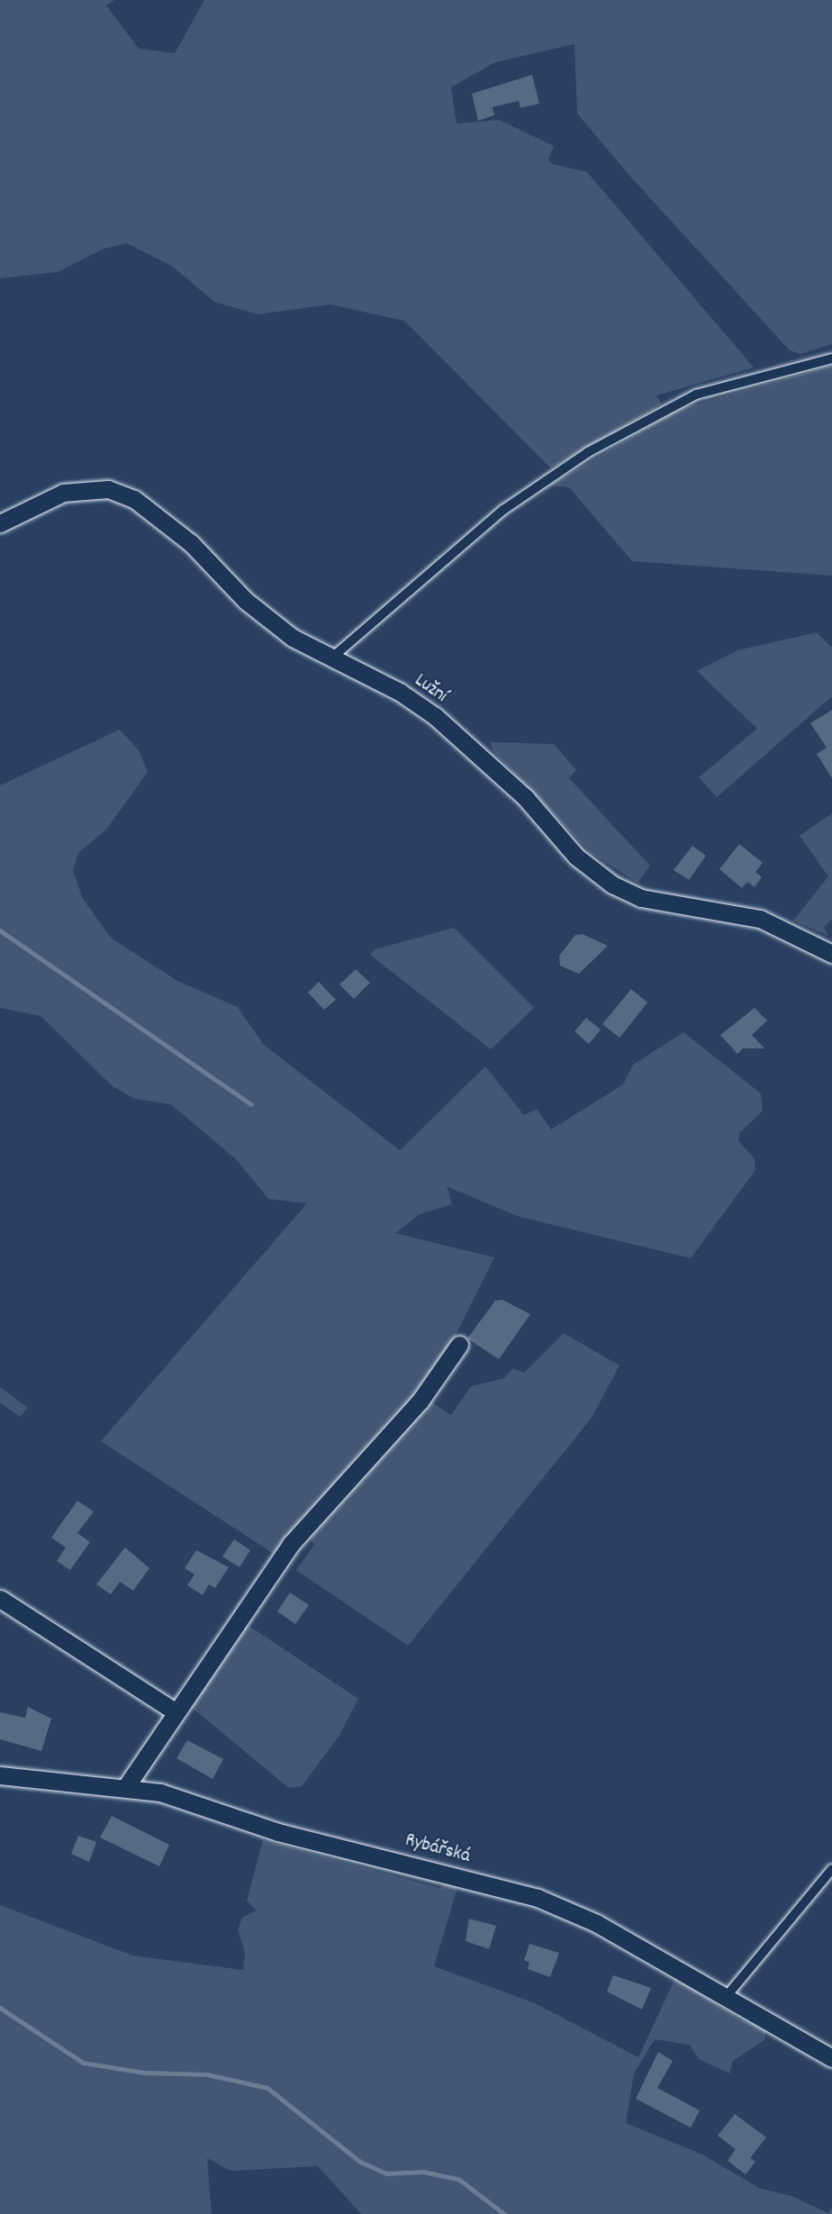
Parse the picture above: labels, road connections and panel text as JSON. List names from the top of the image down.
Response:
{
  "streets": {
    "street": ["Lužní", "Rybářská"]
  }
}
